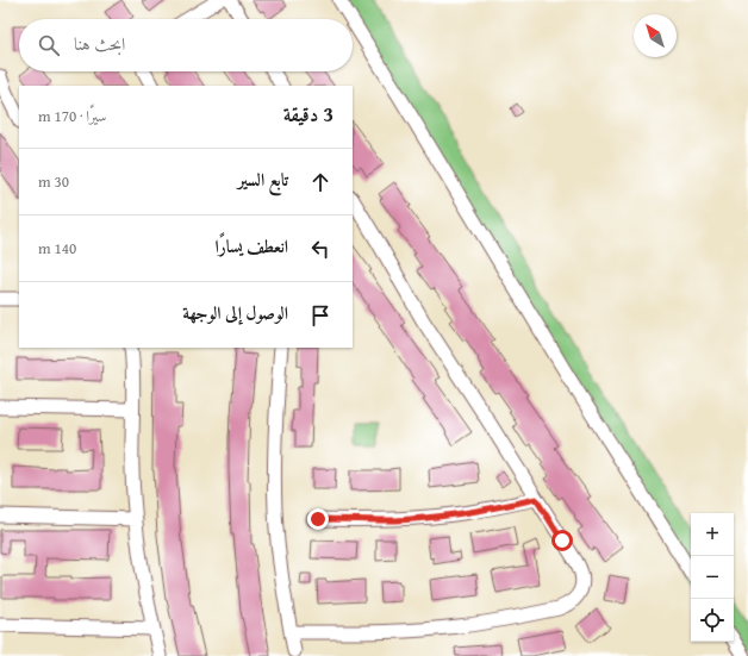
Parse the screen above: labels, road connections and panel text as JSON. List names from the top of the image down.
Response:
{
  "north": "top left",
  "page": {
    "search": "ابحث هنا",
    "heading": ["3 دقيقة", "سيرًا · 170 m"],
    "list": [
      ["تابع السير", "30 m"],
      ["انعطف يسارًا", "140 m"],
      "الوصول إلى الوجهة"
    ],
    "map_buttons": ["+", "−"]
  }
}
